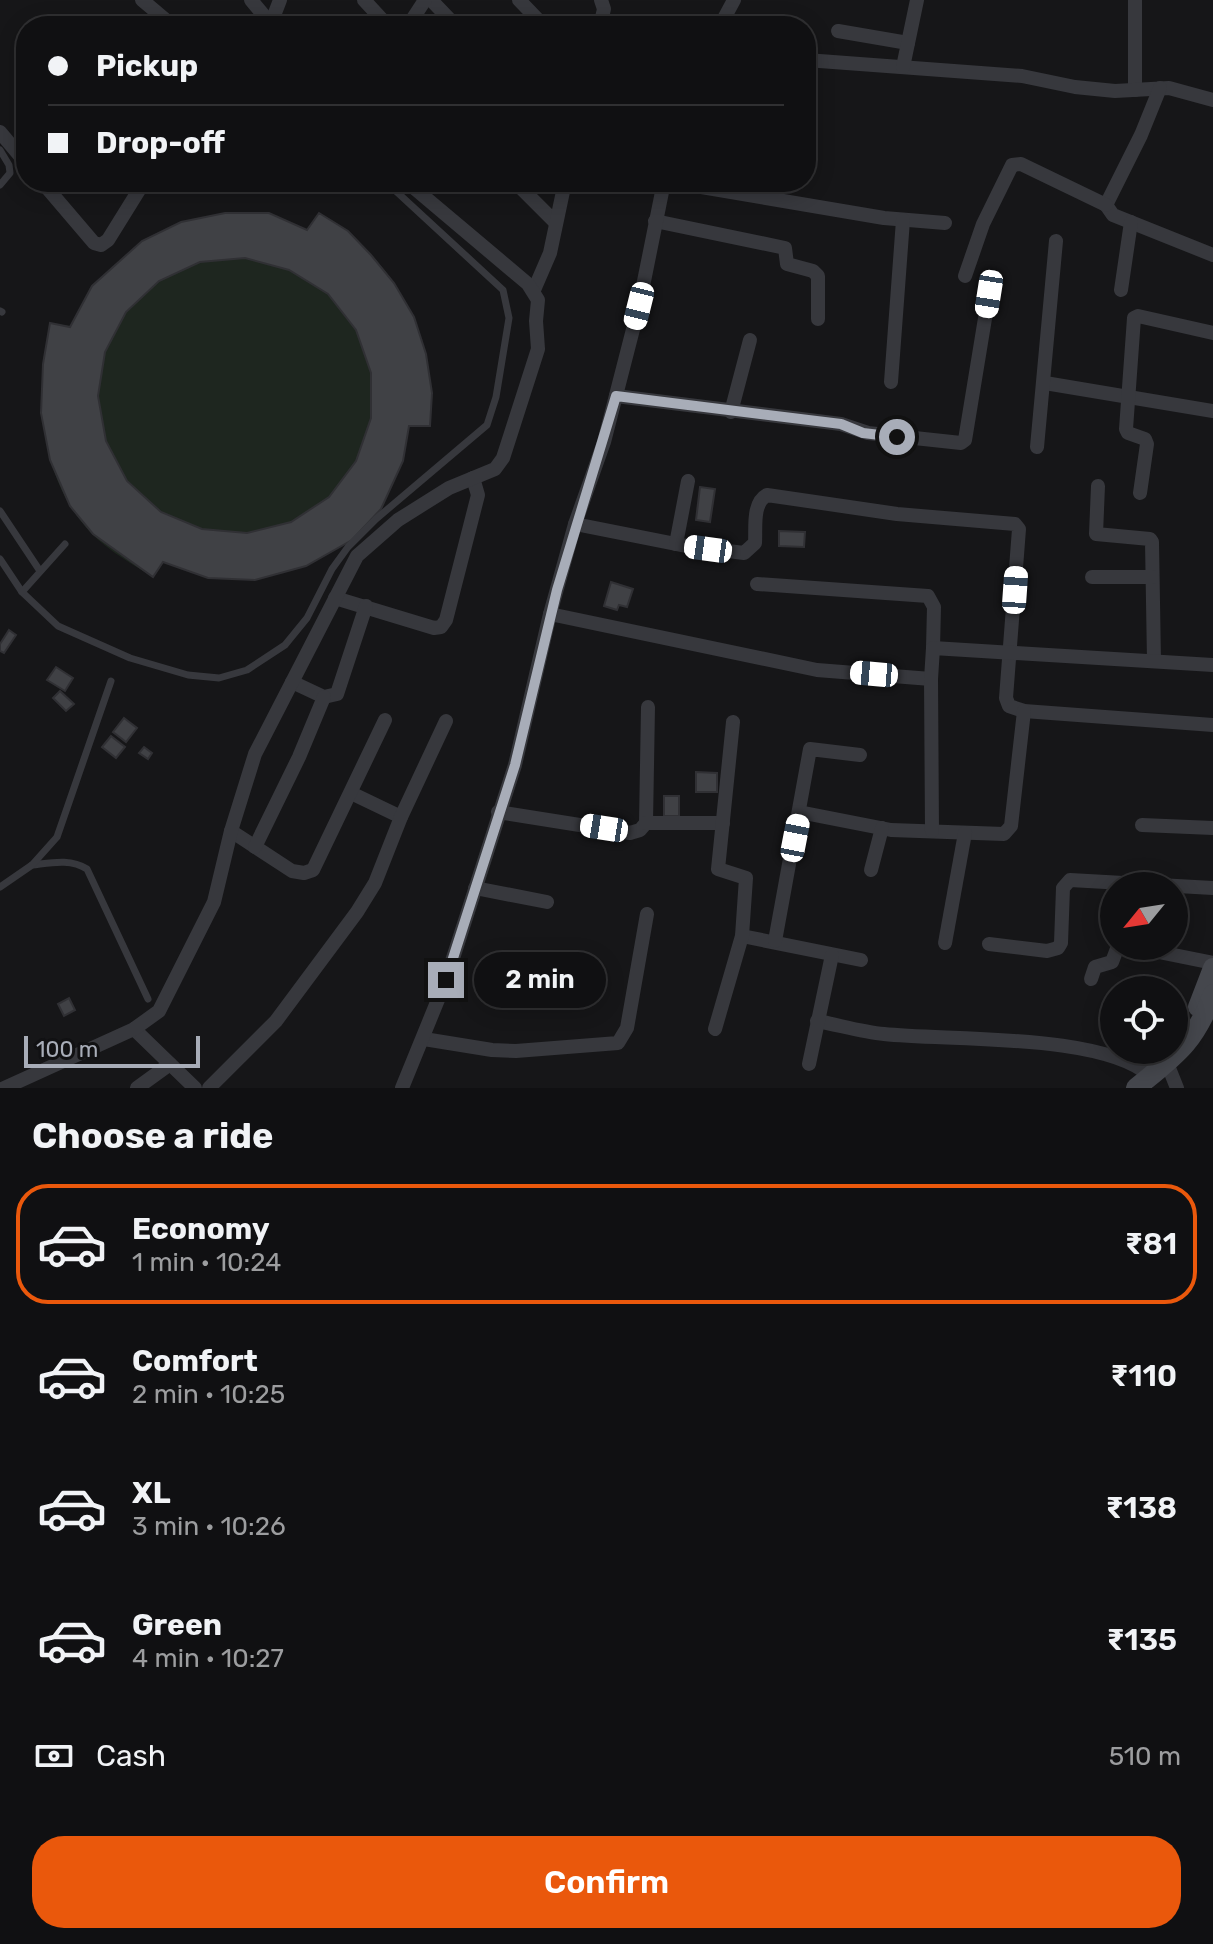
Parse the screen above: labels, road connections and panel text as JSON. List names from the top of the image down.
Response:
{
  "scale_bar": "100 m",
  "north": "bottom left",
  "page": {
    "banner": ["Pickup", "Drop-off"],
    "bubble": "2 min",
    "scale": "100 m",
    "heading": "Choose a ride",
    "list": [
      {
        "name": "Economy",
        "note": "1 min · 10:24",
        "value": "₹81"
      },
      {
        "name": "Comfort",
        "note": "2 min · 10:25",
        "value": "₹110"
      },
      {
        "name": "XL",
        "note": "3 min · 10:26",
        "value": "₹138"
      },
      {
        "name": "Green",
        "note": "4 min · 10:27",
        "value": "₹135"
      }
    ],
    "pay": ["Cash", "510 m"],
    "buttons": "Confirm"
  }
}
